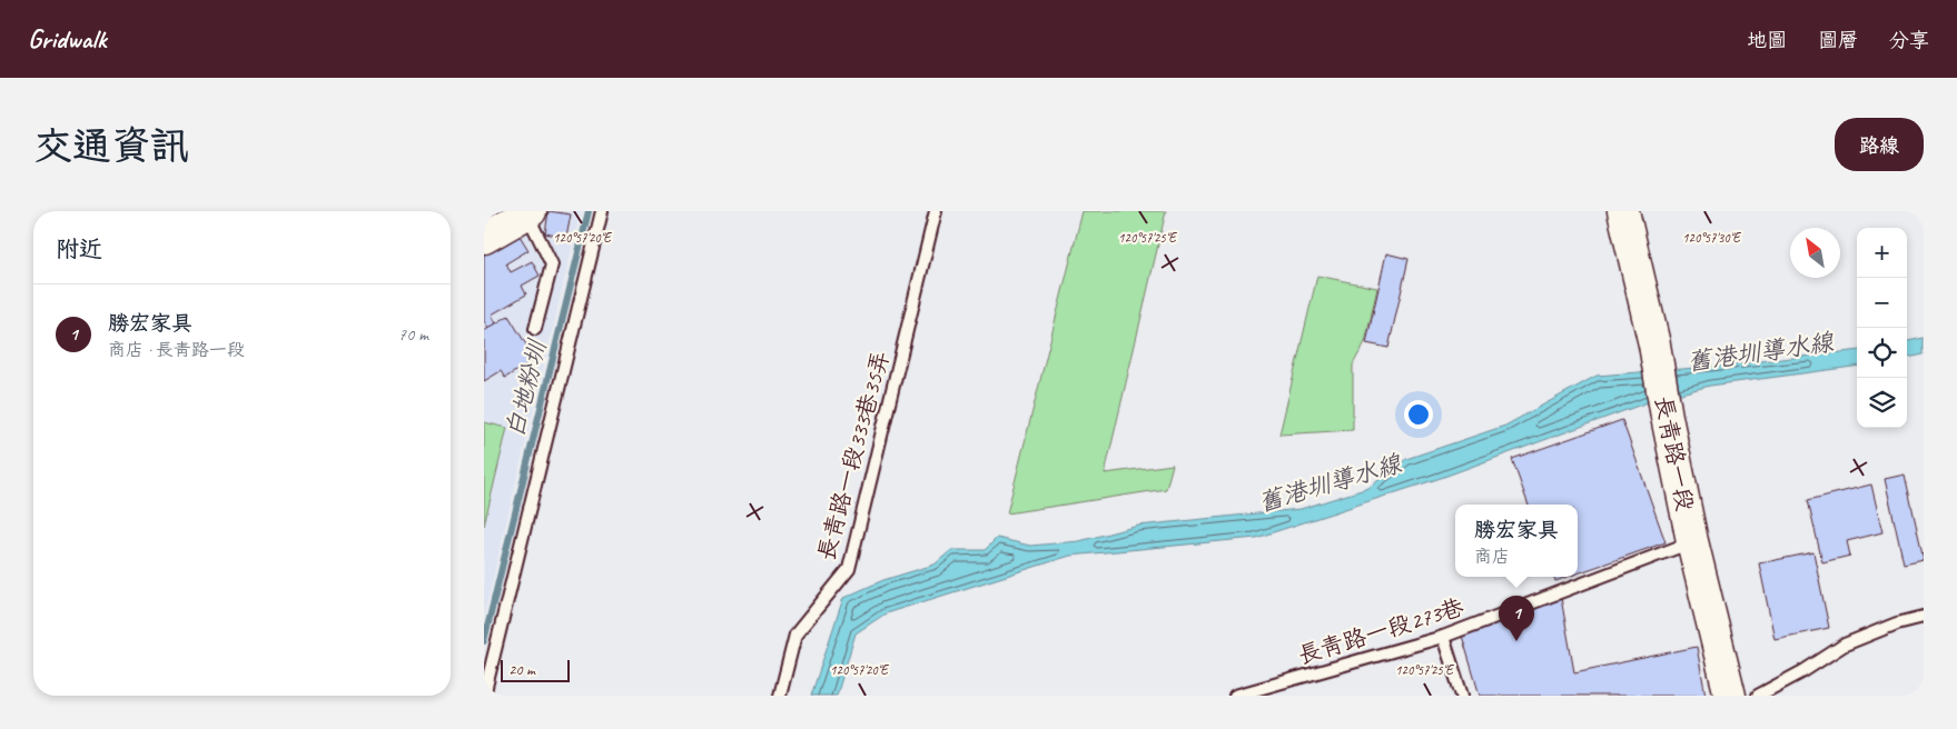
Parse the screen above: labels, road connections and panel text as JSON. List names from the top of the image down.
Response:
{
  "streets": {
    "street": ["長青路一段"],
    "lane": ["長青路一段333巷35弄", "長青路一段273巷"]
  },
  "crossings": [
    ["長青路一段", "長青路一段273巷"]
  ],
  "water": ["舊港圳導水線", "白地粉圳"],
  "scale_bar": "20 m",
  "north": "top left",
  "page": {
    "header": "Gridwalk",
    "nav": ["地圖", "圖層", "分享"],
    "buttons": "路線",
    "title": "交通資訊",
    "heading": "附近",
    "map_buttons": ["+", "−"],
    "list": [
      {
        "mark": "1",
        "name": "勝宏家具",
        "note": "商店 · 長青路一段",
        "value": "70 m"
      }
    ],
    "popup": ["勝宏家具", "商店"],
    "pins": "1",
    "scale": "20 m"
  },
  "coordinates": ["120°57'20\"E", "120°57'25\"E", "120°57'30\"E"]
}
